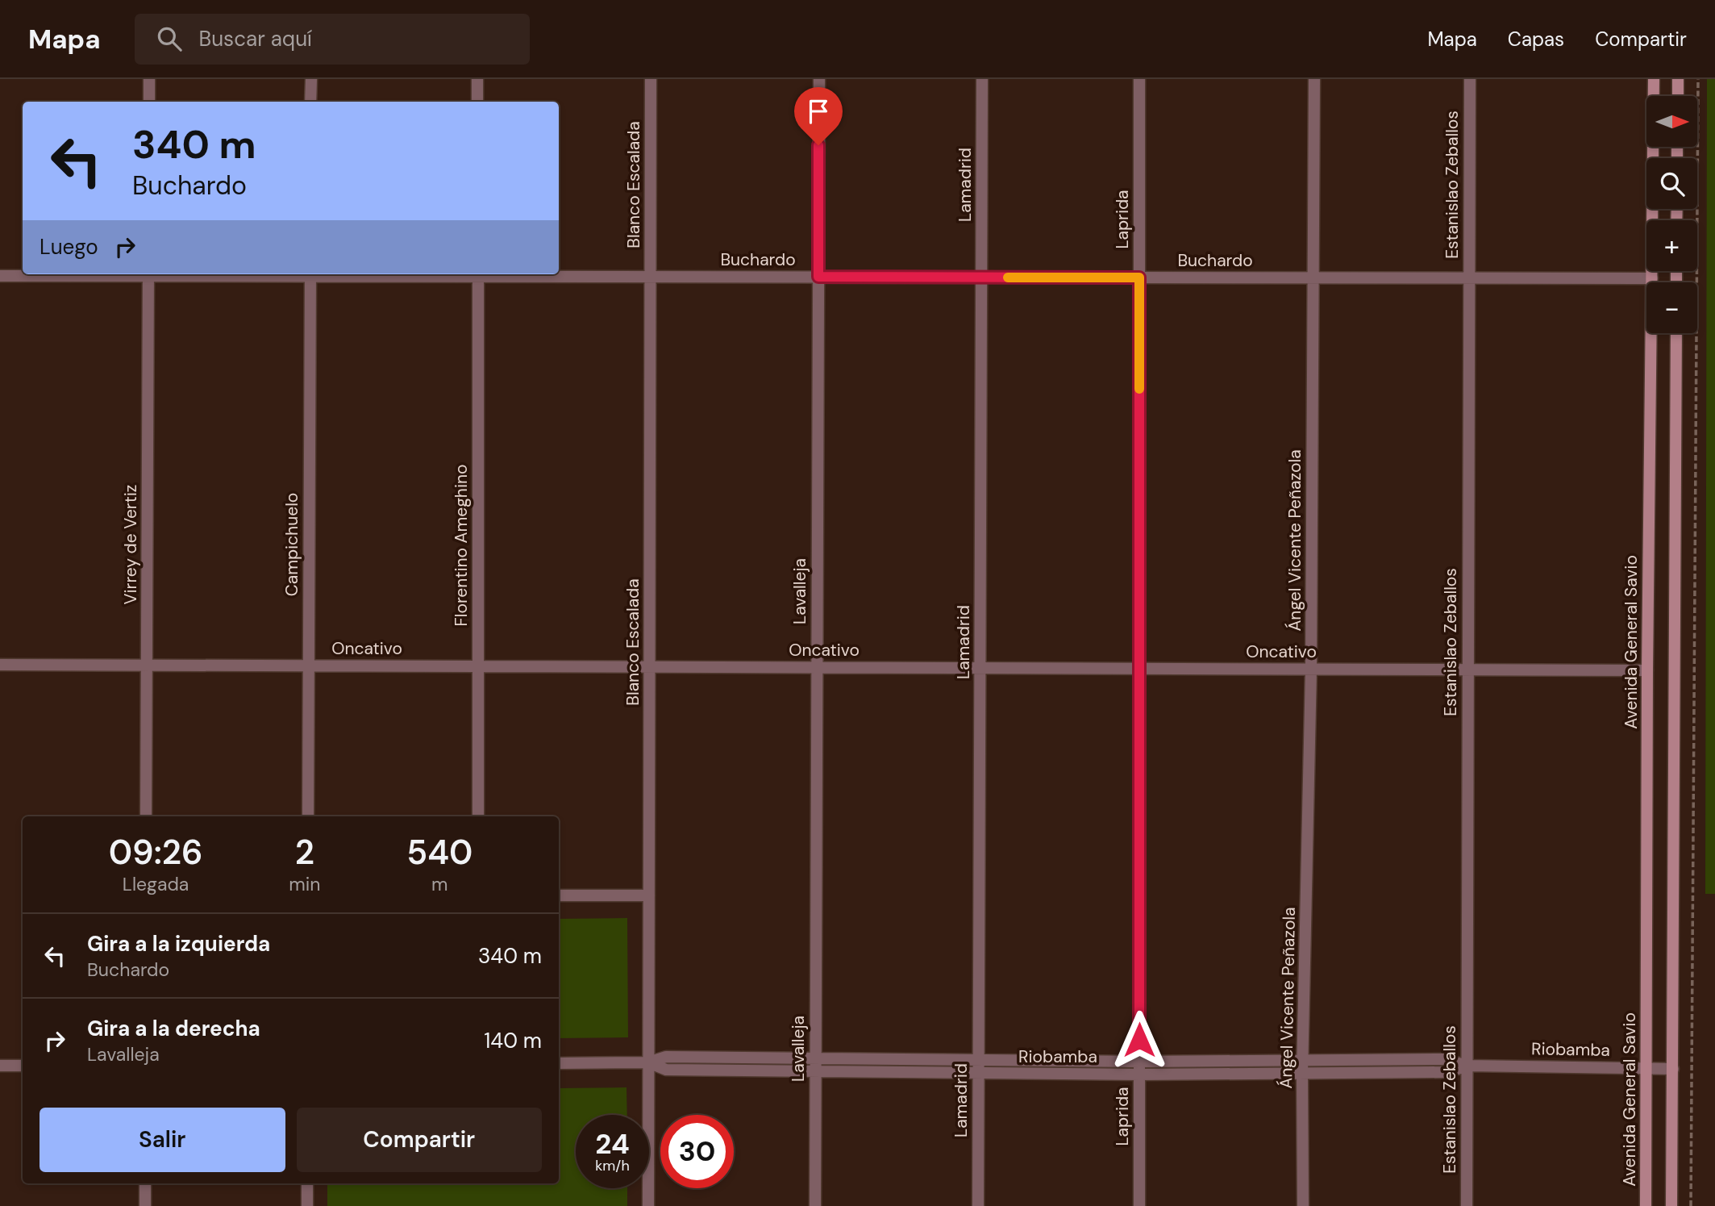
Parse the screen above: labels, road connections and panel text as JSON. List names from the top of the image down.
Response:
{
  "streets": {
    "main road": ["Avenida General Savio"],
    "street": [
      "Blanco Escalada",
      "Lamadrid",
      "Estanislao Zeballos",
      "Laprida",
      "Buchardo",
      "Ángel Vicente Peñazola",
      "Virrey de Vertiz",
      "Campichuelo",
      "Florentino Ameghino",
      "Lavalleja",
      "Oncativo",
      "Riobamba"
    ]
  },
  "crossings": [
    ["Blanco Escalada", "Buchardo"],
    ["Blanco Escalada", "Oncativo"],
    ["Blanco Escalada", "Riobamba"],
    ["Lamadrid", "Buchardo"],
    ["Lamadrid", "Oncativo"],
    ["Lamadrid", "Riobamba"],
    ["Estanislao Zeballos", "Buchardo"],
    ["Estanislao Zeballos", "Oncativo"],
    ["Estanislao Zeballos", "Riobamba"],
    ["Laprida", "Buchardo"],
    ["Laprida", "Oncativo"],
    ["Laprida", "Riobamba"],
    ["Buchardo", "Ángel Vicente Peñazola"],
    ["Buchardo", "Lavalleja"],
    ["Buchardo", "Avenida General Savio"],
    ["Ángel Vicente Peñazola", "Oncativo"],
    ["Ángel Vicente Peñazola", "Riobamba"],
    ["Virrey de Vertiz", "Oncativo"],
    ["Campichuelo", "Oncativo"],
    ["Florentino Ameghino", "Oncativo"],
    ["Lavalleja", "Oncativo"],
    ["Lavalleja", "Riobamba"],
    ["Avenida General Savio", "Oncativo"],
    ["Avenida General Savio", "Riobamba"]
  ],
  "north": "right",
  "page": {
    "header": "Mapa",
    "search": "Buscar aquí",
    "nav": ["Mapa", "Capas", "Compartir"],
    "map_buttons": ["+", "−"],
    "turn": ["340 m", "Buchardo"],
    "then": "Luego",
    "eta": [
      "09:26",
      "Llegada",
      "2",
      "min",
      "540",
      "m"
    ],
    "list": [
      {
        "name": "Gira a la izquierda",
        "note": "Buchardo",
        "value": "340 m"
      },
      {
        "name": "Gira a la derecha",
        "note": "Lavalleja",
        "value": "140 m"
      }
    ],
    "buttons": ["Salir", "Compartir"],
    "speed": "24 km/h",
    "limit": "30"
  }
}
